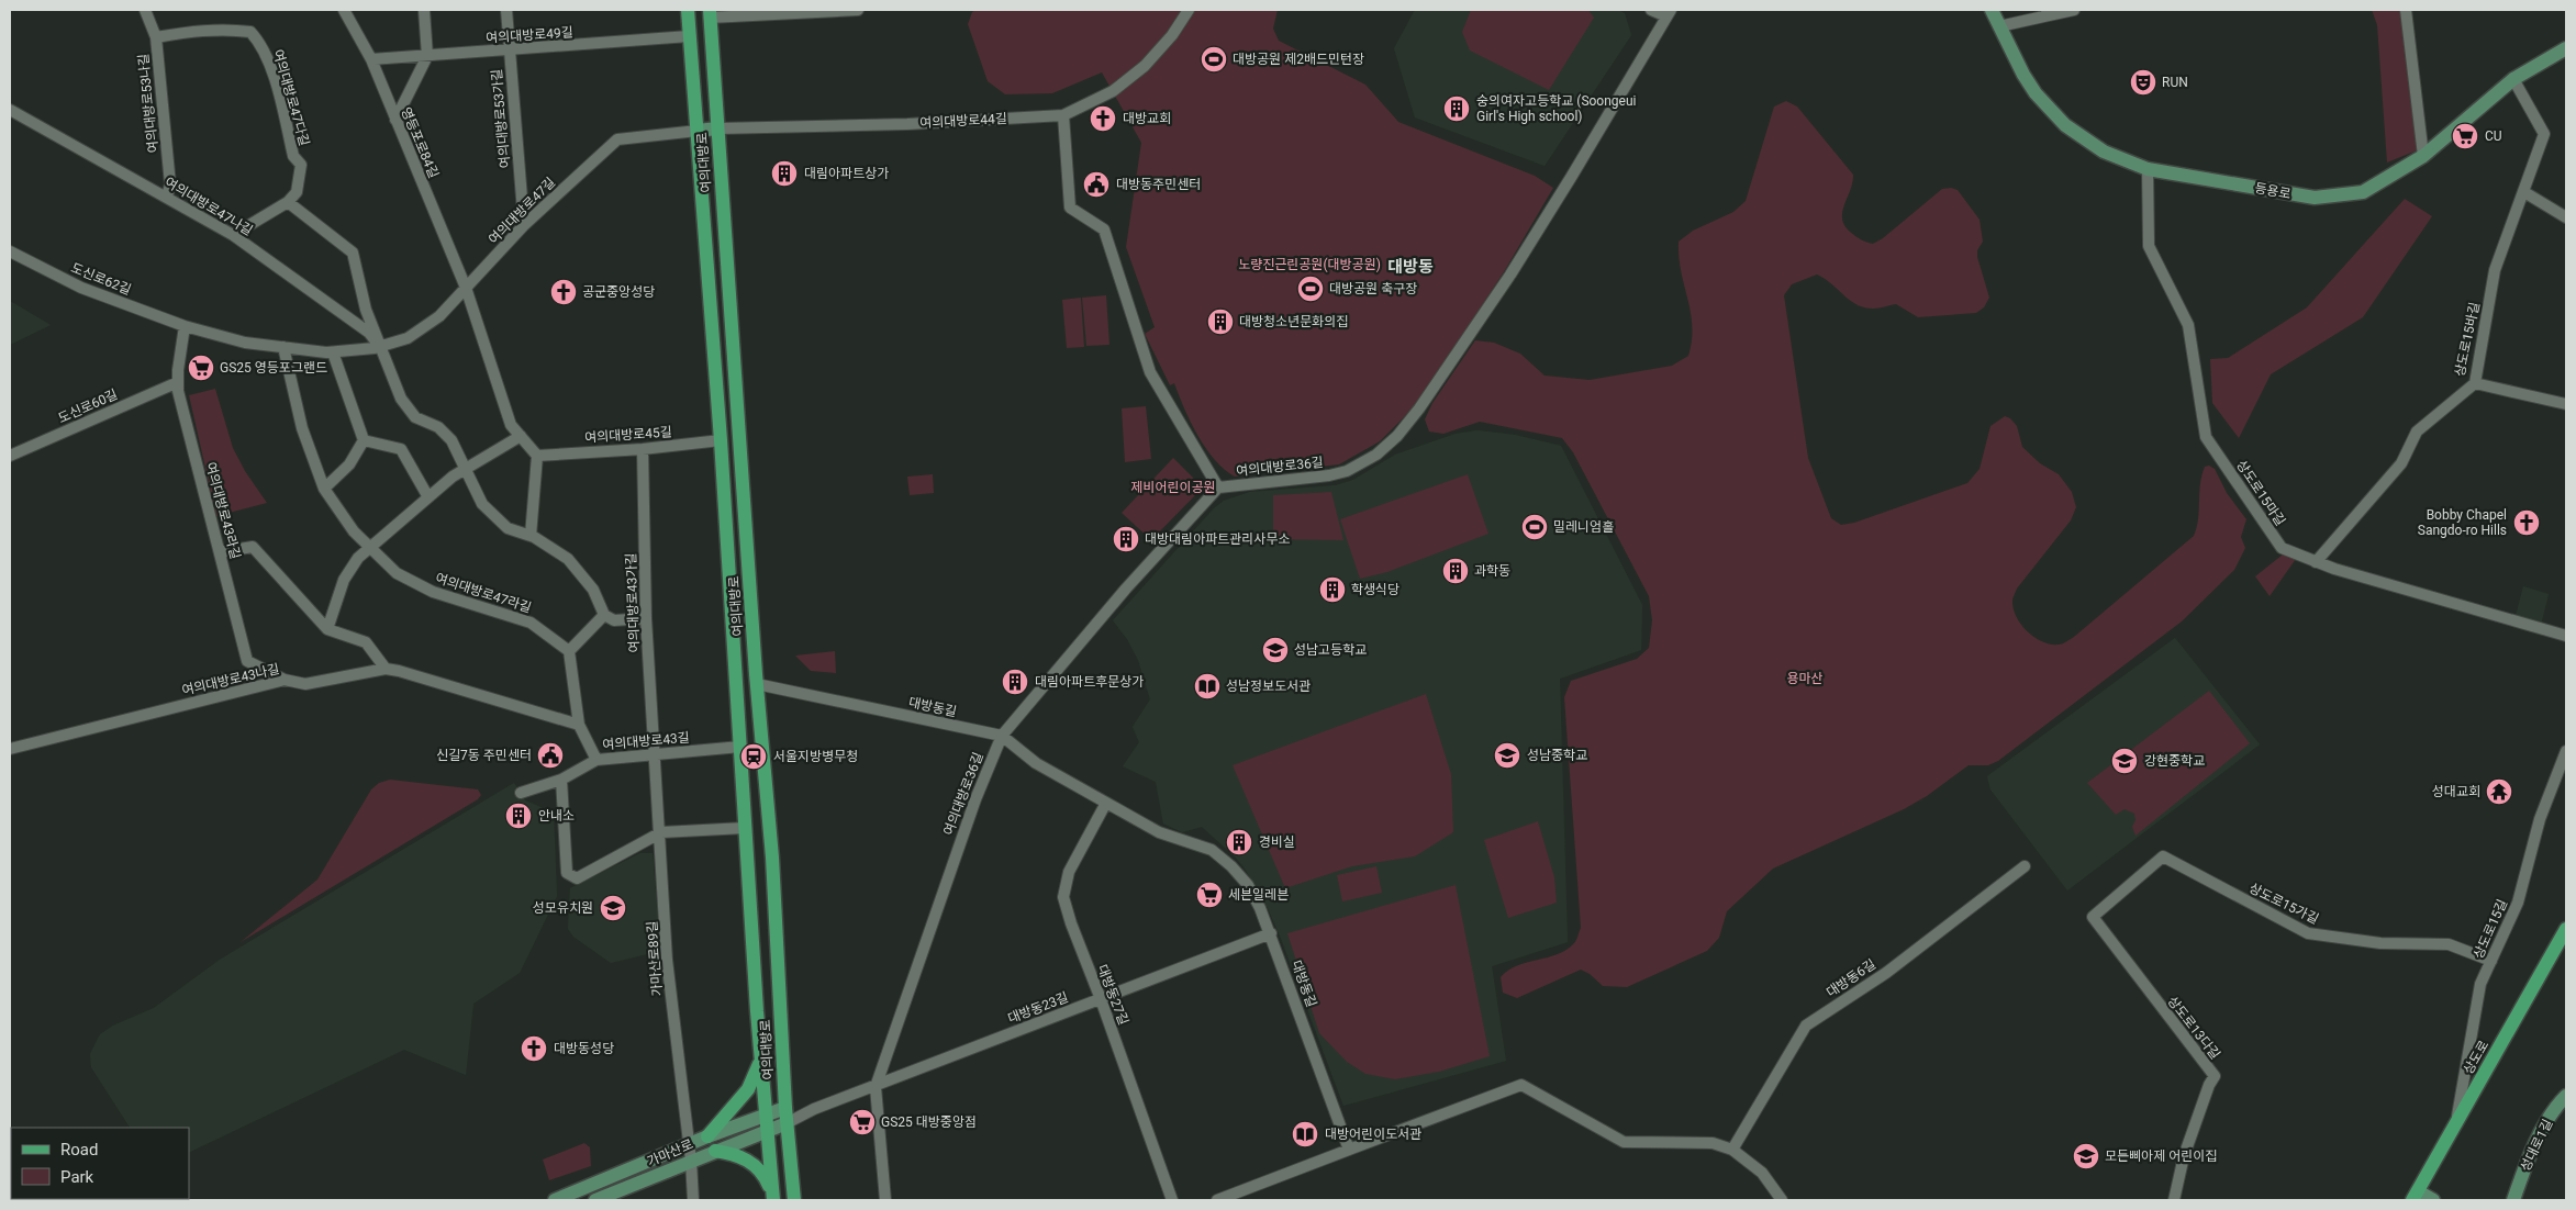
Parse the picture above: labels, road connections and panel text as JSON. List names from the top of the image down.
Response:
{
  "streets": {
    "main road": ["여의대방로", "상도로"],
    "street": [
      "여의대방로49길",
      "여의대방로47다길",
      "여의대방로53나길",
      "여의대방로53가길",
      "여의대방로44길",
      "영등포로84길",
      "등용로",
      "여의대방로47나길",
      "여의대방로47길",
      "도신로62길",
      "상도로15바길",
      "도신로60길",
      "여의대방로45길",
      "여의대방로36길",
      "상도로15마길",
      "여의대방로43라길",
      "여의대방로47라길",
      "여의대방로43가길",
      "여의대방로43나길",
      "대방동길",
      "여의대방로43길",
      "상도로15가길",
      "상도로15길",
      "가마산로89길",
      "대방동6길",
      "대방동27길",
      "대방동23길",
      "상도로13다길",
      "성대로1길",
      "가마산로"
    ]
  },
  "crossings": [
    ["여의대방로49길", "여의대방로53가길"],
    ["여의대방로49길", "영등포로84길"],
    ["여의대방로49길", "여의대방로"],
    ["여의대방로47다길", "여의대방로53나길"],
    ["여의대방로53나길", "여의대방로47나길"],
    ["여의대방로53가길", "여의대방로47길"],
    ["여의대방로44길", "여의대방로"],
    ["여의대방로44길", "여의대방로47길"],
    ["영등포로84길", "여의대방로47길"],
    ["여의대방로", "여의대방로47길"],
    ["여의대방로", "여의대방로45길"],
    ["여의대방로", "대방동길"],
    ["여의대방로", "여의대방로43길"],
    ["여의대방로", "가마산로"],
    ["등용로", "상도로15바길"],
    ["등용로", "상도로15마길"],
    ["여의대방로47나길", "여의대방로47길"],
    ["여의대방로47길", "도신로62길"],
    ["여의대방로47길", "여의대방로43라길"],
    ["여의대방로47길", "여의대방로47라길"],
    ["도신로62길", "여의대방로43라길"],
    ["상도로15바길", "상도로15마길"],
    ["도신로60길", "여의대방로43라길"],
    ["여의대방로45길", "여의대방로43가길"],
    ["여의대방로36길", "대방동길"],
    ["여의대방로36길", "대방동23길"],
    ["여의대방로43라길", "여의대방로43나길"],
    ["여의대방로43가길", "여의대방로43길"],
    ["여의대방로43가길", "가마산로89길"],
    ["대방동길", "대방동27길"],
    ["대방동길", "대방동23길"],
    ["여의대방로43길", "가마산로89길"],
    ["상도로15가길", "상도로15길"],
    ["상도로15가길", "상도로13다길"],
    ["상도로15길", "상도로"],
    ["가마산로89길", "가마산로"],
    ["대방동27길", "대방동23길"]
  ],
  "districts": ["대방동"],
  "parks": ["노량진근린공원(대방공원)", "제비어린이공원", "용마산"],
  "places": {
    "sports": ["대방공원 제2배드민턴장", "대방공원 축구장", "밀레니엄홀"],
    "theatre": ["RUN"],
    "building": [
      "숭의여자고등학교 (Soongeui Girl's High school)",
      "대림아파트상가",
      "대방청소년문화의집",
      "대방대림아파트관리사무소",
      "과학동",
      "학생식당",
      "대림아파트후문상가",
      "안내소",
      "경비실"
    ],
    "church": [
      "대방교회",
      "공군중앙성당",
      "Bobby Chapel Sangdo-ro Hills",
      "대방동성당"
    ],
    "supermarket": [
      "CU",
      "GS25 영등포그랜드",
      "세븐일레븐",
      "GS25 대방중앙점"
    ],
    "public building": ["대방동주민센터", "신길7동 주민센터"],
    "school or university": [
      "성남고등학교",
      "성남중학교",
      "강현중학교",
      "성모유치원",
      "모든삐아제 어린이집"
    ],
    "library": ["성남정보도서관", "대방어린이도서관"],
    "station": ["서울지방병무청"],
    "temple": ["성대교회"]
  },
  "legend": ["Road", "Park"]
}
